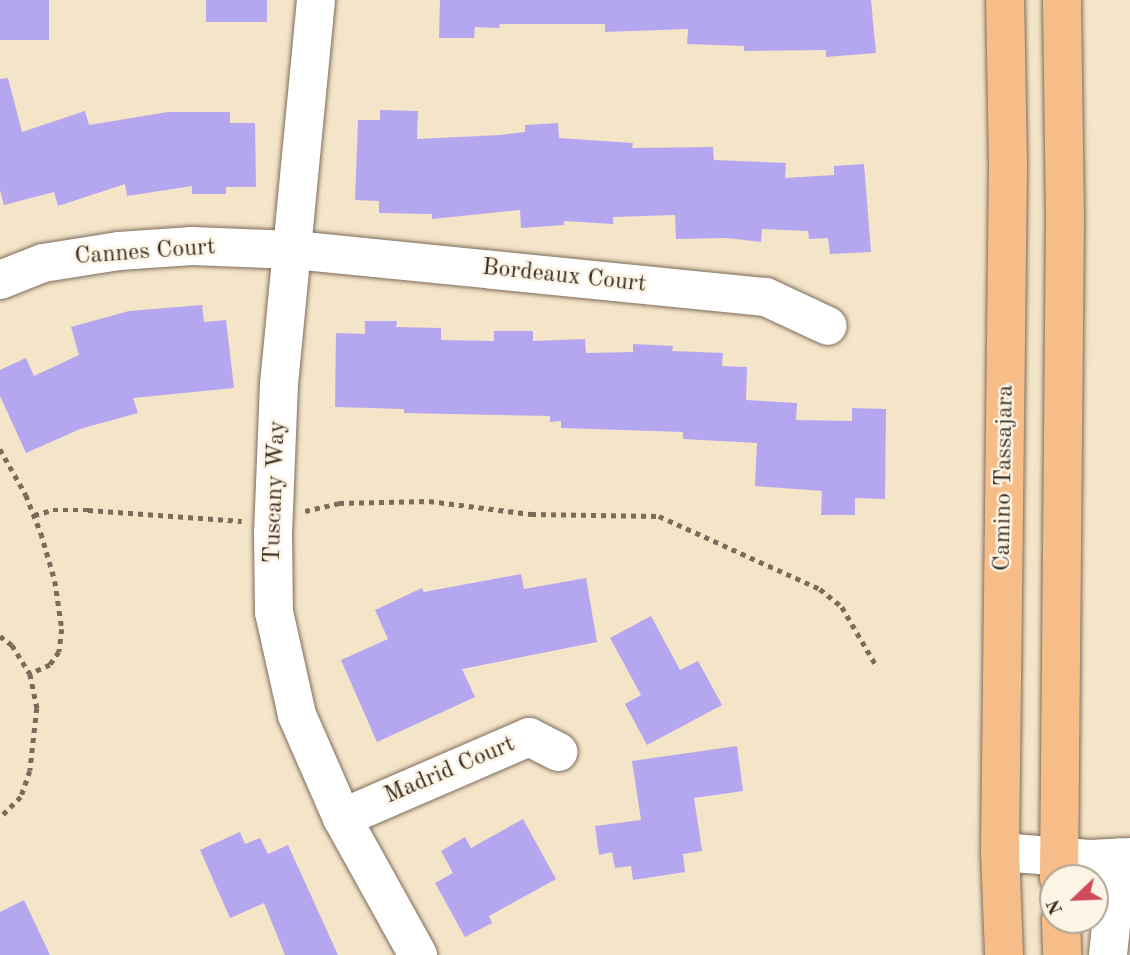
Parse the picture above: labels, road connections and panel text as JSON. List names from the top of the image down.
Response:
{
  "streets": {
    "main road": ["Camino Tassajara"],
    "street": [
      "Cannes Court",
      "Bordeaux Court",
      "Tuscany Way",
      "Madrid Court"
    ]
  },
  "crossings": [
    ["Cannes Court", "Bordeaux Court"],
    ["Cannes Court", "Tuscany Way"],
    ["Bordeaux Court", "Tuscany Way"],
    ["Tuscany Way", "Madrid Court"]
  ],
  "north": "bottom left"
}
